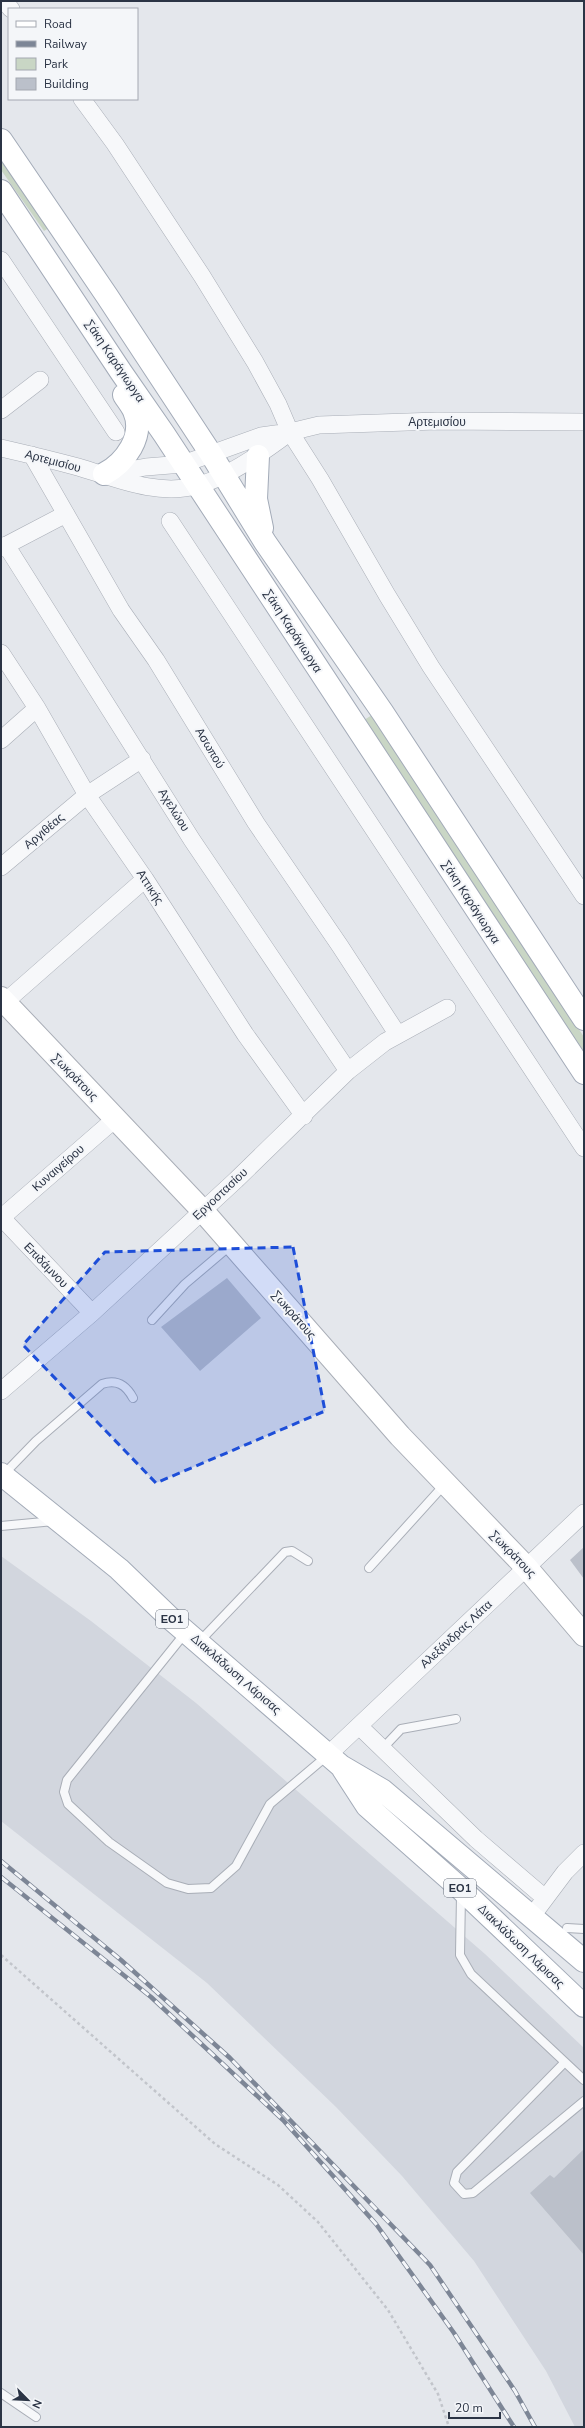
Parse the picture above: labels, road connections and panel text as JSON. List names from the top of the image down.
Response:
{
  "streets": {
    "main road": [
      "Σάκη Καράγιωργα",
      "Σωκράτους",
      "ΕΟ1",
      "Διακλάδωση Λάρισας"
    ],
    "street": [
      "Αρτεμισίου",
      "Ασωπού",
      "Αχελώου",
      "Αργιθέας",
      "Αττικής",
      "Κυναιγείρου",
      "Εργοστασίου",
      "Επιδάμνου",
      "Αλεξάνδρας Λάτα"
    ]
  },
  "crossings": [
    ["Σάκη Καράγιωργα", "Αρτεμισίου"],
    ["Αρτεμισίου", "Ασωπού"],
    ["Ασωπού", "Εργοστασίου"],
    ["Αχελώου", "Αργιθέας"],
    ["Αχελώου", "Εργοστασίου"],
    ["Αργιθέας", "Αττικής"],
    ["Αττικής", "Εργοστασίου"],
    ["Σωκράτους", "Κυναιγείρου"],
    ["Σωκράτους", "Εργοστασίου"],
    ["Σωκράτους", "Αλεξάνδρας Λάτα"],
    ["Κυναιγείρου", "Επιδάμνου"],
    ["Εργοστασίου", "Επιδάμνου"],
    ["Αλεξάνδρας Λάτα", "Διακλάδωση Λάρισας"]
  ],
  "legend": [
    "Road",
    "Railway",
    "Park",
    "Building"
  ],
  "scale_bar": "20 m",
  "north": "bottom right"
}
